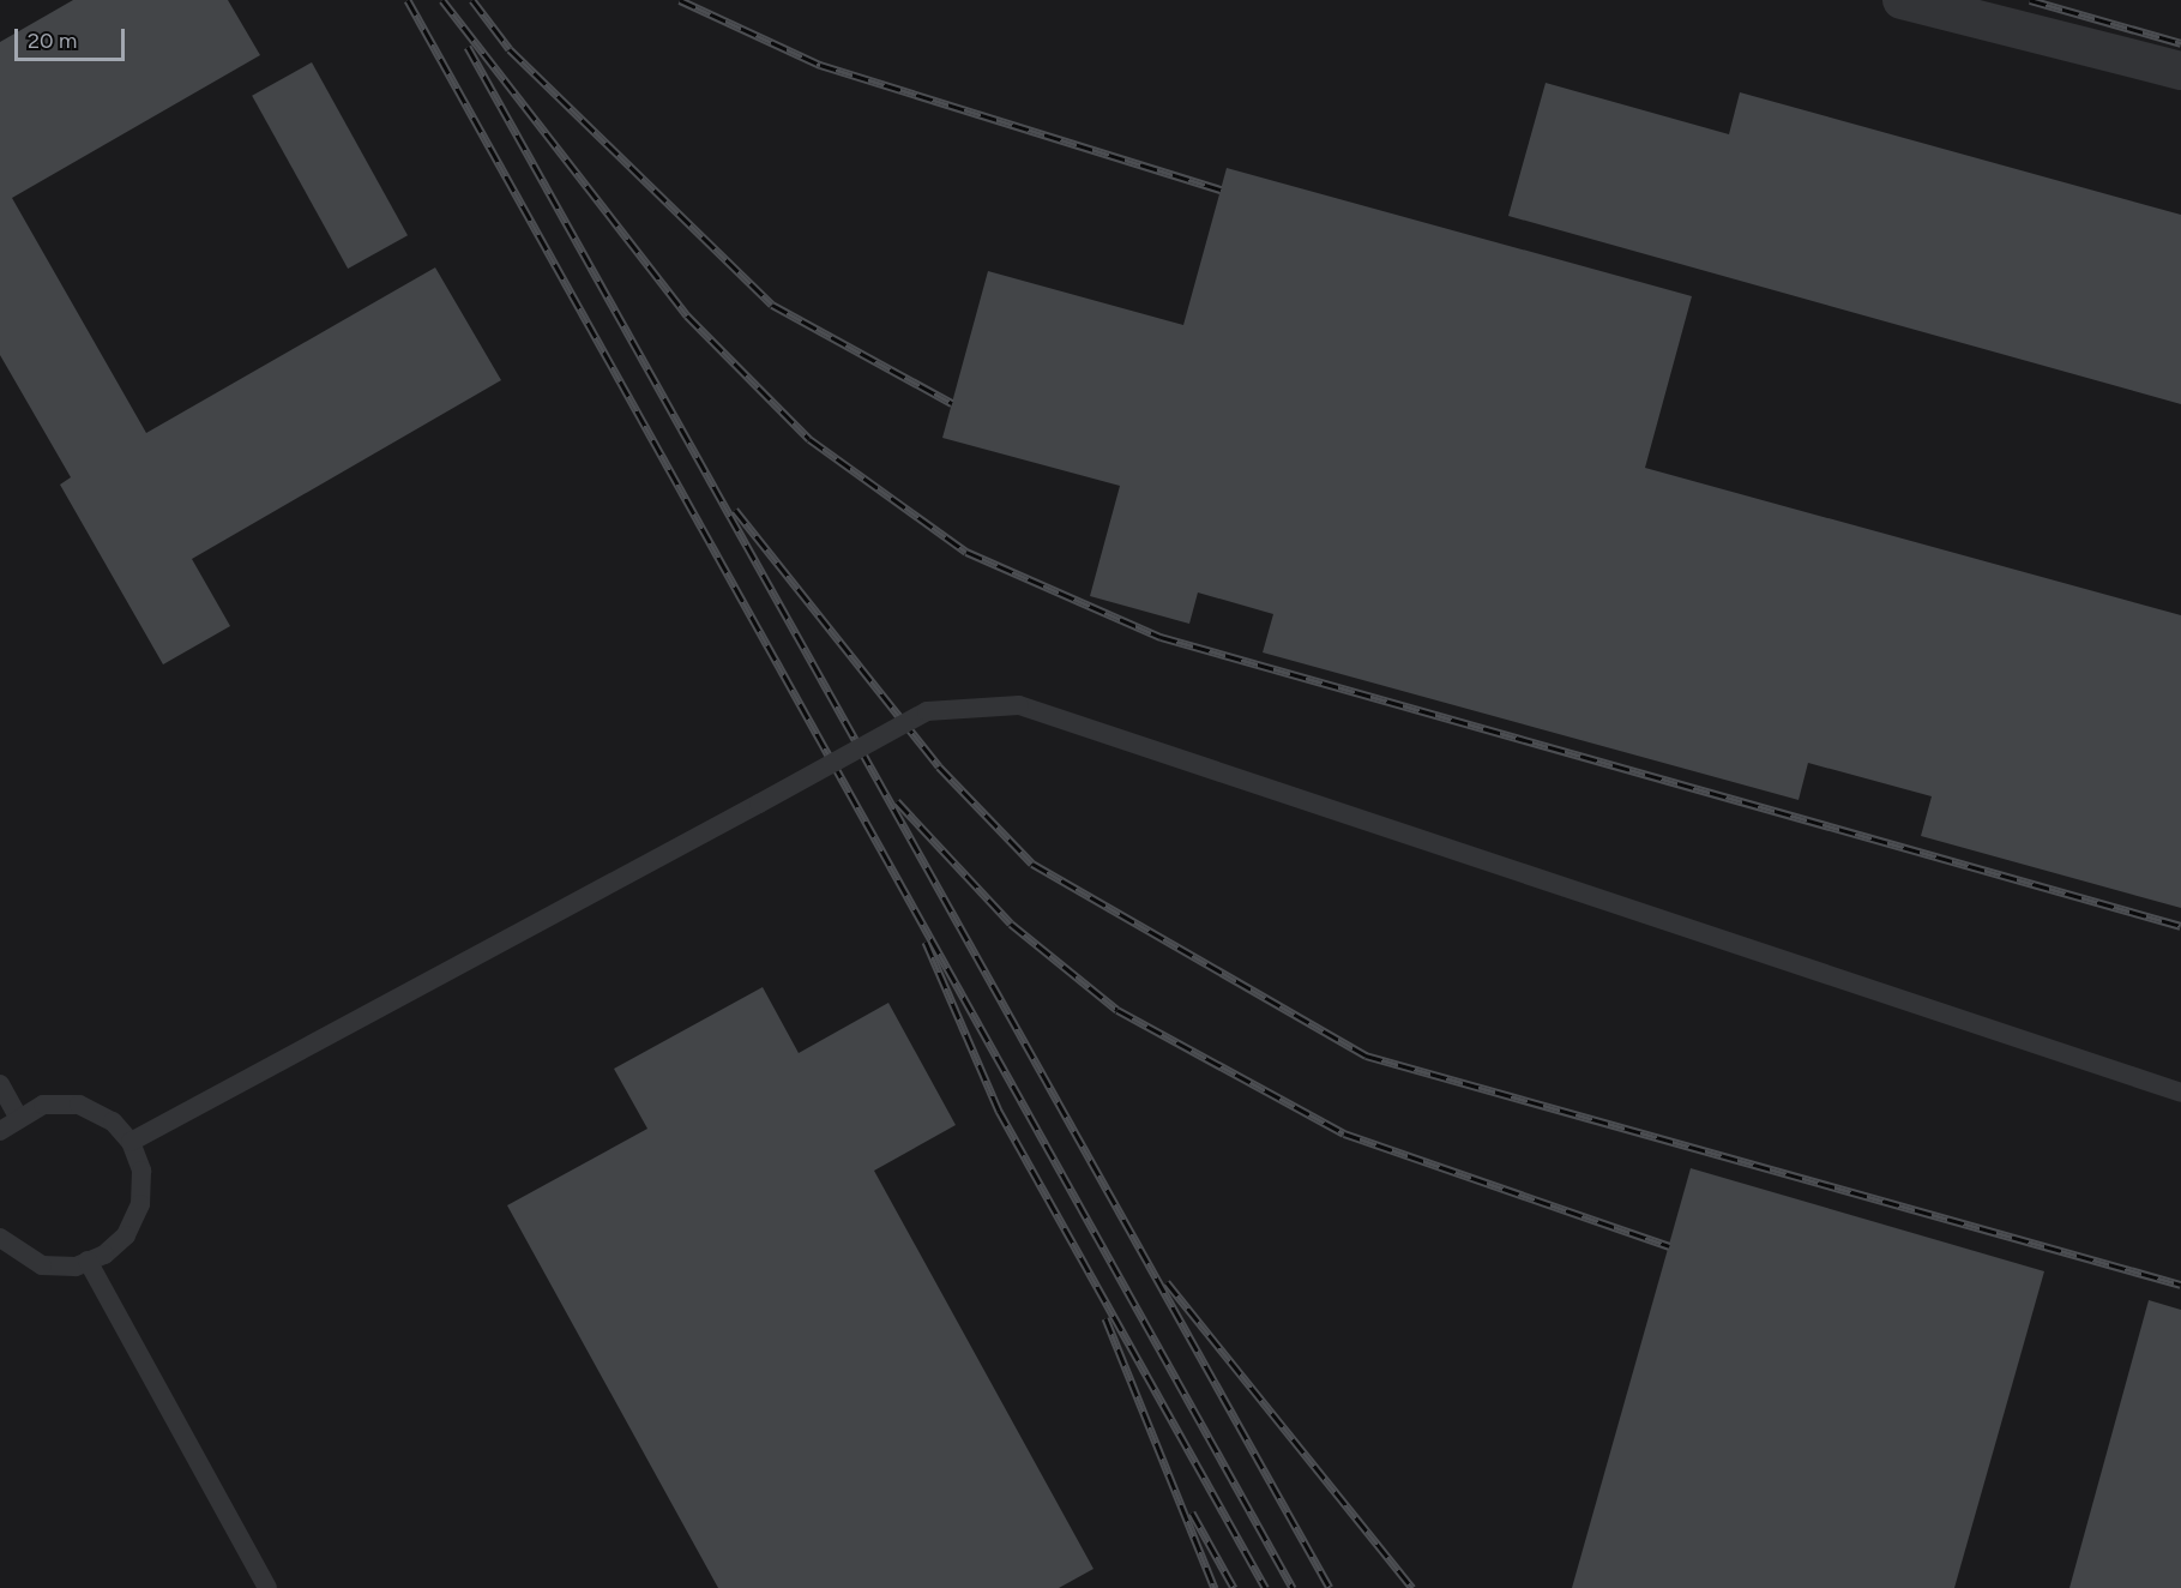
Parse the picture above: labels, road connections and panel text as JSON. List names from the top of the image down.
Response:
{
  "scale_bar": "20 m"
}
